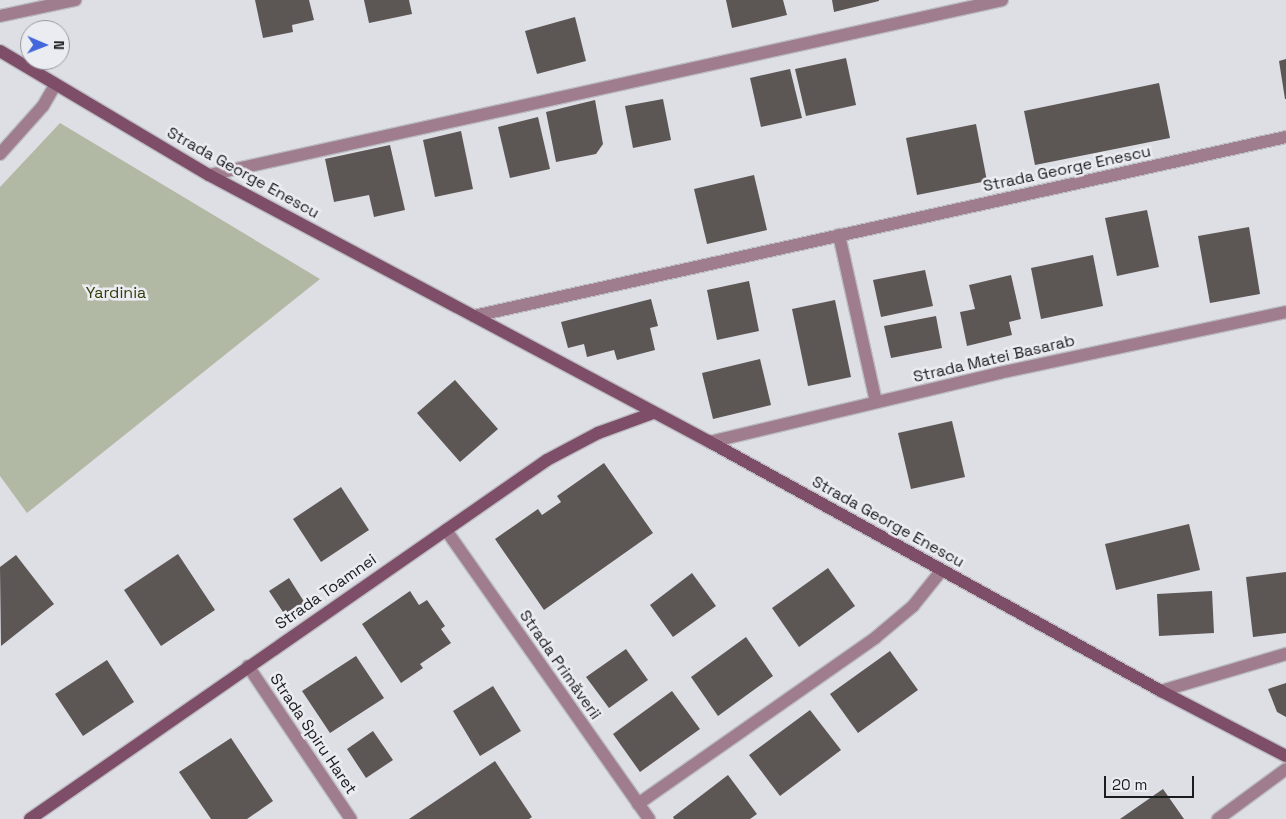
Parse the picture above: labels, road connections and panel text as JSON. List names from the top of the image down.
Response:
{
  "streets": {
    "street": [
      "Strada George Enescu",
      "Strada Matei Basarab",
      "Strada Toamnei",
      "Strada Primăverii",
      "Strada Spiru Haret"
    ]
  },
  "crossings": [
    ["Strada George Enescu", "Strada Matei Basarab"],
    ["Strada George Enescu", "Strada Toamnei"],
    ["Strada Toamnei", "Strada Primăverii"],
    ["Strada Toamnei", "Strada Spiru Haret"]
  ],
  "parks": ["Yardinia"],
  "scale_bar": "20 m",
  "north": "right"
}
